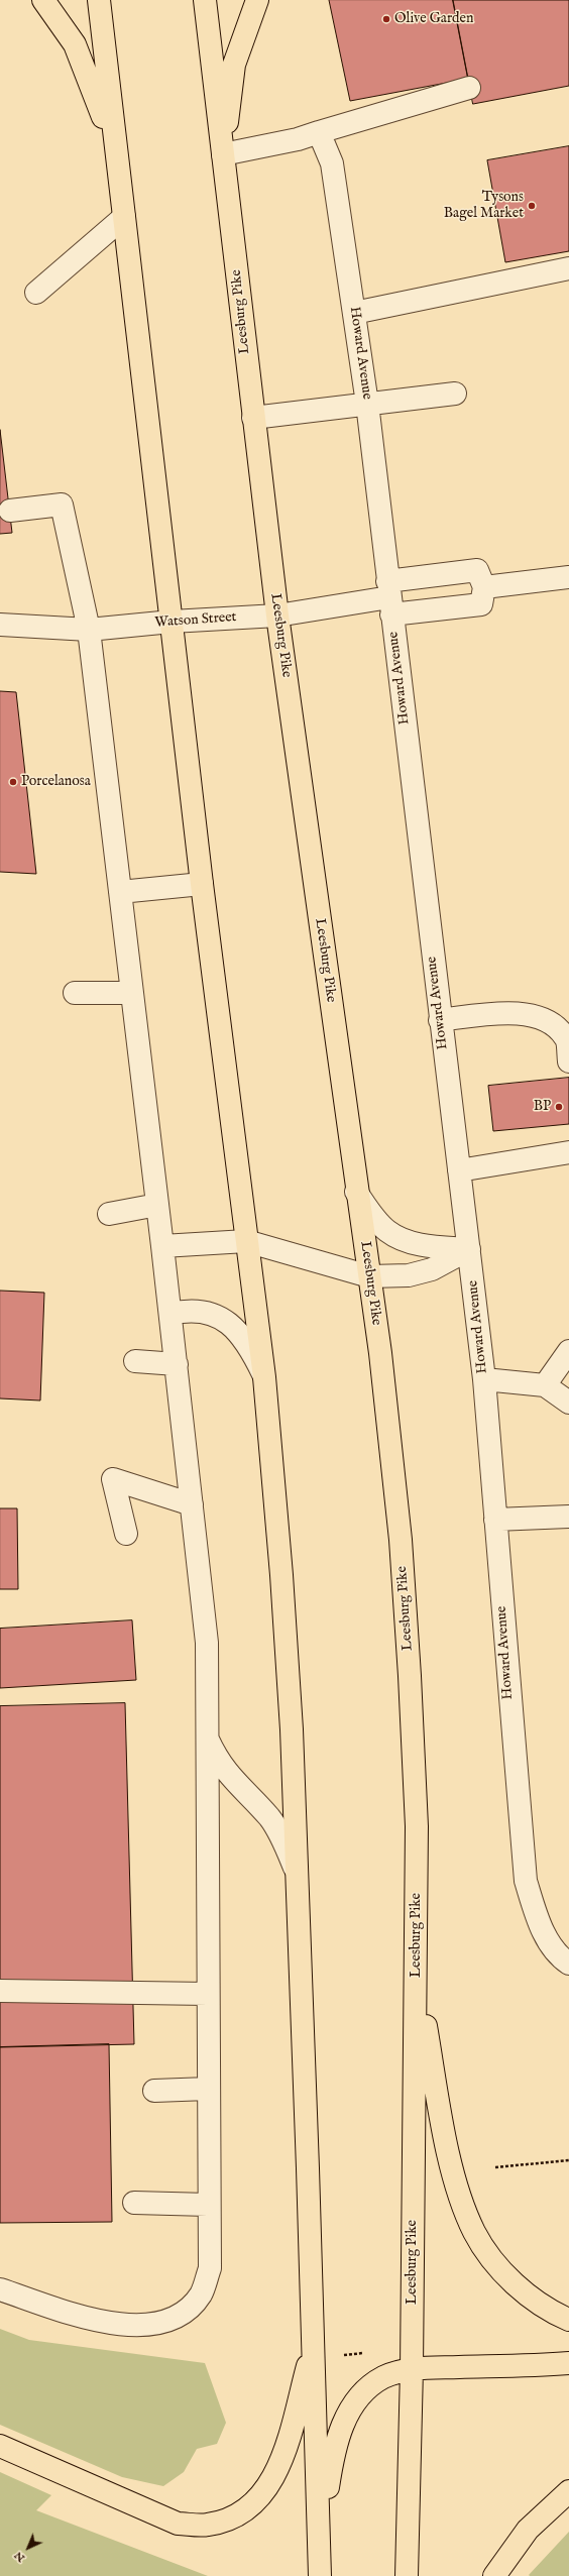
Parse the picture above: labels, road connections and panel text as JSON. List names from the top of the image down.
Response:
{
  "streets": {
    "highway": ["Leesburg Pike"],
    "street": ["Howard Avenue", "Watson Street"]
  },
  "crossings": [
    ["Leesburg Pike", "Watson Street"],
    ["Howard Avenue", "Watson Street"]
  ],
  "places": [
    "Olive Garden",
    "Tysons Bagel Market",
    "Porcelanosa",
    "BP"
  ],
  "north": "bottom left"
}
